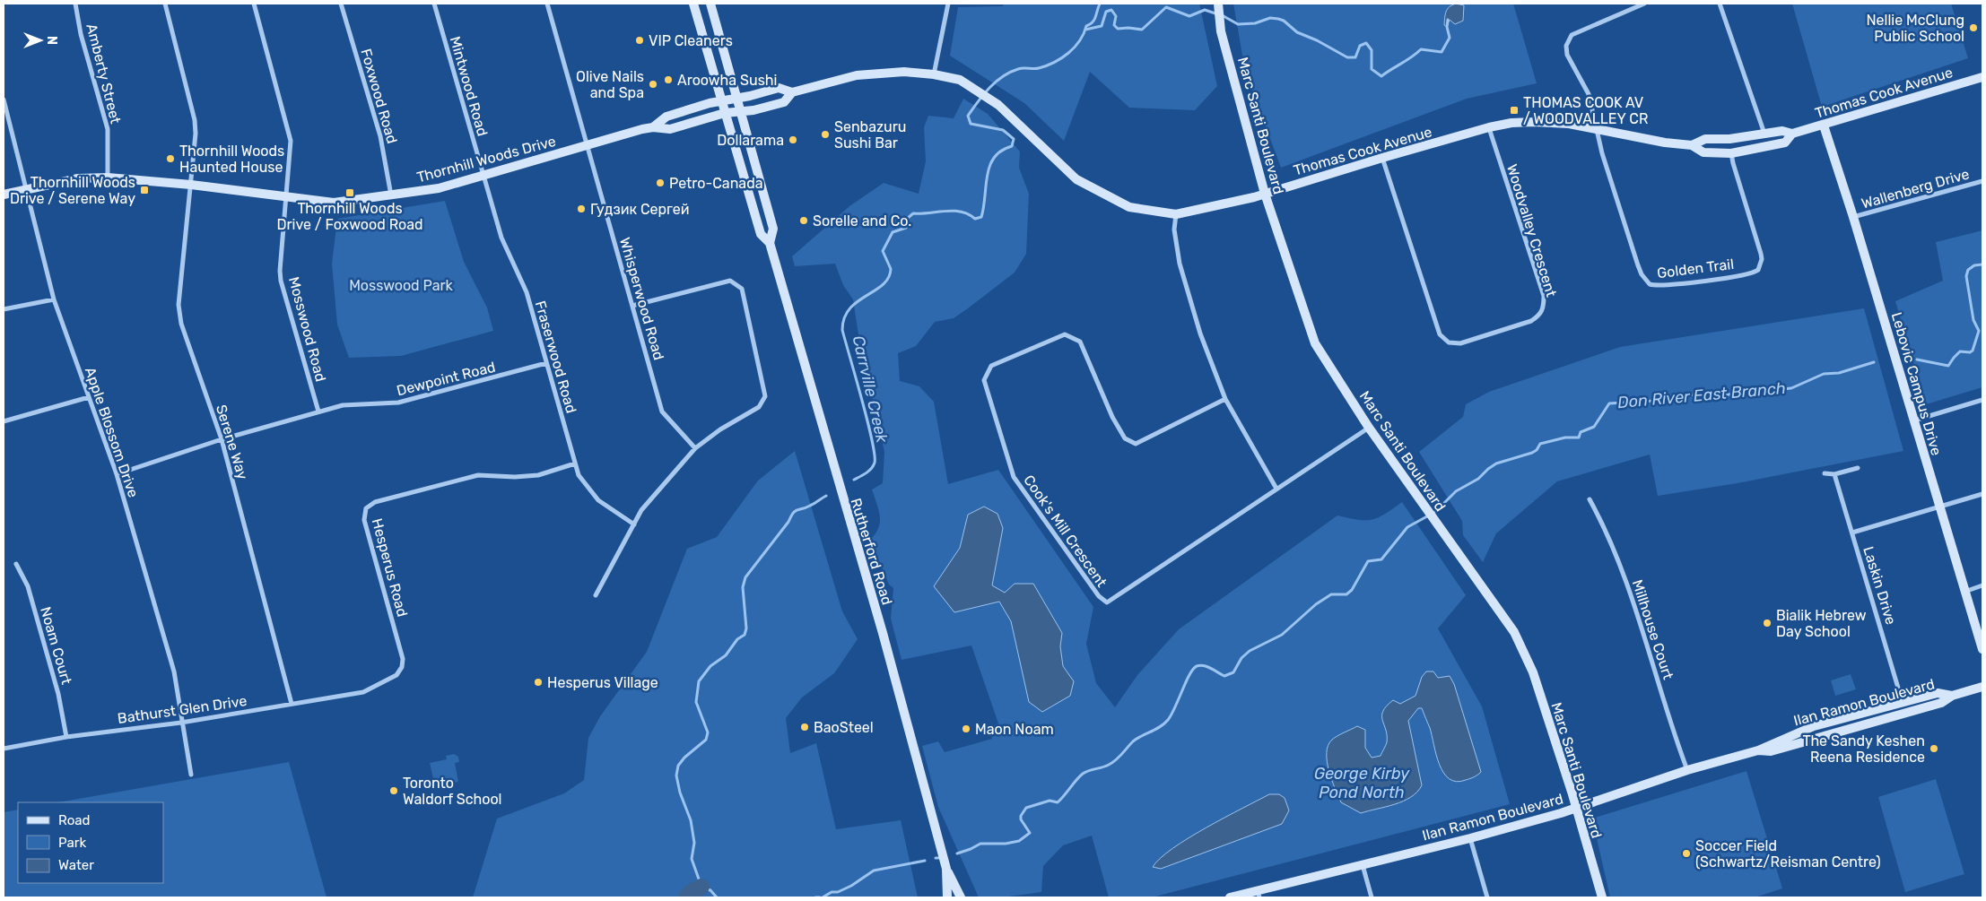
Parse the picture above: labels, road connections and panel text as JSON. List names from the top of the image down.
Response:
{
  "streets": {
    "street": [
      "Amberty Street",
      "Mintwood Road",
      "Thomas Cook Avenue",
      "Foxwood Road",
      "Marc Santi Boulevard",
      "Thornhill Woods Drive",
      "Wallenberg Drive",
      "Woodvalley Crescent",
      "Golden Trail",
      "Whisperwood Road",
      "Mosswood Road",
      "Fraserwood Road",
      "Dewpoint Road",
      "Lebovic Campus Drive",
      "Apple Blossom Drive",
      "Serene Way",
      "Cook's Mill Crescent",
      "Rutherford Road",
      "Hesperus Road",
      "Laskin Drive",
      "Millhouse Court",
      "Noam Court",
      "Ilan Ramon Boulevard",
      "Bathurst Glen Drive"
    ]
  },
  "crossings": [
    ["Amberty Street", "Thornhill Woods Drive"],
    ["Mintwood Road", "Thornhill Woods Drive"],
    ["Mintwood Road", "Fraserwood Road"],
    ["Thomas Cook Avenue", "Marc Santi Boulevard"],
    ["Thomas Cook Avenue", "Thornhill Woods Drive"],
    ["Thomas Cook Avenue", "Woodvalley Crescent"],
    ["Thomas Cook Avenue", "Golden Trail"],
    ["Thomas Cook Avenue", "Lebovic Campus Drive"],
    ["Thomas Cook Avenue", "Rutherford Road"],
    ["Foxwood Road", "Thornhill Woods Drive"],
    ["Marc Santi Boulevard", "Cook's Mill Crescent"],
    ["Marc Santi Boulevard", "Ilan Ramon Boulevard"],
    ["Thornhill Woods Drive", "Whisperwood Road"],
    ["Thornhill Woods Drive", "Mosswood Road"],
    ["Thornhill Woods Drive", "Fraserwood Road"],
    ["Thornhill Woods Drive", "Apple Blossom Drive"],
    ["Thornhill Woods Drive", "Serene Way"],
    ["Thornhill Woods Drive", "Rutherford Road"],
    ["Wallenberg Drive", "Lebovic Campus Drive"],
    ["Mosswood Road", "Dewpoint Road"],
    ["Fraserwood Road", "Dewpoint Road"],
    ["Fraserwood Road", "Hesperus Road"],
    ["Dewpoint Road", "Apple Blossom Drive"],
    ["Dewpoint Road", "Serene Way"],
    ["Apple Blossom Drive", "Bathurst Glen Drive"],
    ["Serene Way", "Bathurst Glen Drive"],
    ["Hesperus Road", "Bathurst Glen Drive"],
    ["Laskin Drive", "Ilan Ramon Boulevard"],
    ["Millhouse Court", "Ilan Ramon Boulevard"],
    ["Noam Court", "Bathurst Glen Drive"]
  ],
  "water": ["Carrville Creek", "Don River East Branch", "George Kirby Pond North"],
  "parks": ["Mosswood Park"],
  "places": {
    "other": [
      "Nellie McClung Public School",
      "VIP Cleaners",
      "Aroowha Sushi",
      "Olive Nails and Spa",
      "Senbazuru Sushi Bar",
      "Dollarama",
      "Thornhill Woods Haunted House",
      "Petro-Canada",
      "Гудзик Сергей",
      "Sorelle and Co.",
      "Bialik Hebrew Day School",
      "Hesperus Village",
      "BaoSteel",
      "Maon Noam",
      "The Sandy Keshen Reena Residence",
      "Toronto Waldorf School",
      "Soccer Field (Schwartz/Reisman Centre)"
    ],
    "transit": ["THOMAS COOK AV / WOODVALLEY CR", "Thornhill Woods Drive / Serene Way", "Thornhill Woods Drive / Foxwood Road"]
  },
  "legend": ["Road", "Park", "Water"],
  "north": "right"
}
